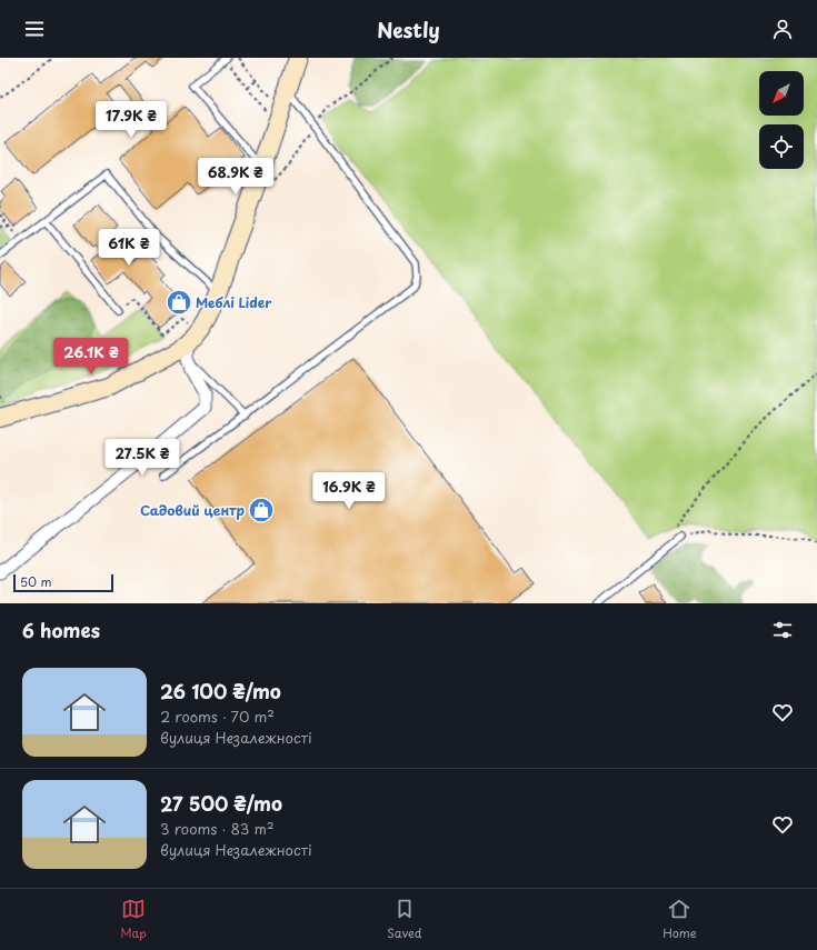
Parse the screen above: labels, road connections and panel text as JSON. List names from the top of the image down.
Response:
{
  "places": {
    "shop": ["Меблі Lider", "Садовий центр"]
  },
  "scale_bar": "50 m",
  "north": "bottom left",
  "page": {
    "header": "Nestly",
    "price": [
      "17.9K ₴",
      "68.9K ₴",
      "61K ₴",
      "26.1K ₴",
      "27.5K ₴",
      "16.9K ₴"
    ],
    "scale": "50 m",
    "heading": "6 homes",
    "list": [
      {
        "name": "26 100 ₴/mo",
        "note": "2 rooms · 70 m² · вулиця Незалежності"
      },
      {
        "name": "27 500 ₴/mo",
        "note": "3 rooms · 83 m² · вулиця Незалежності"
      }
    ],
    "tabs": ["Map", "Saved", "Home"]
  }
}
